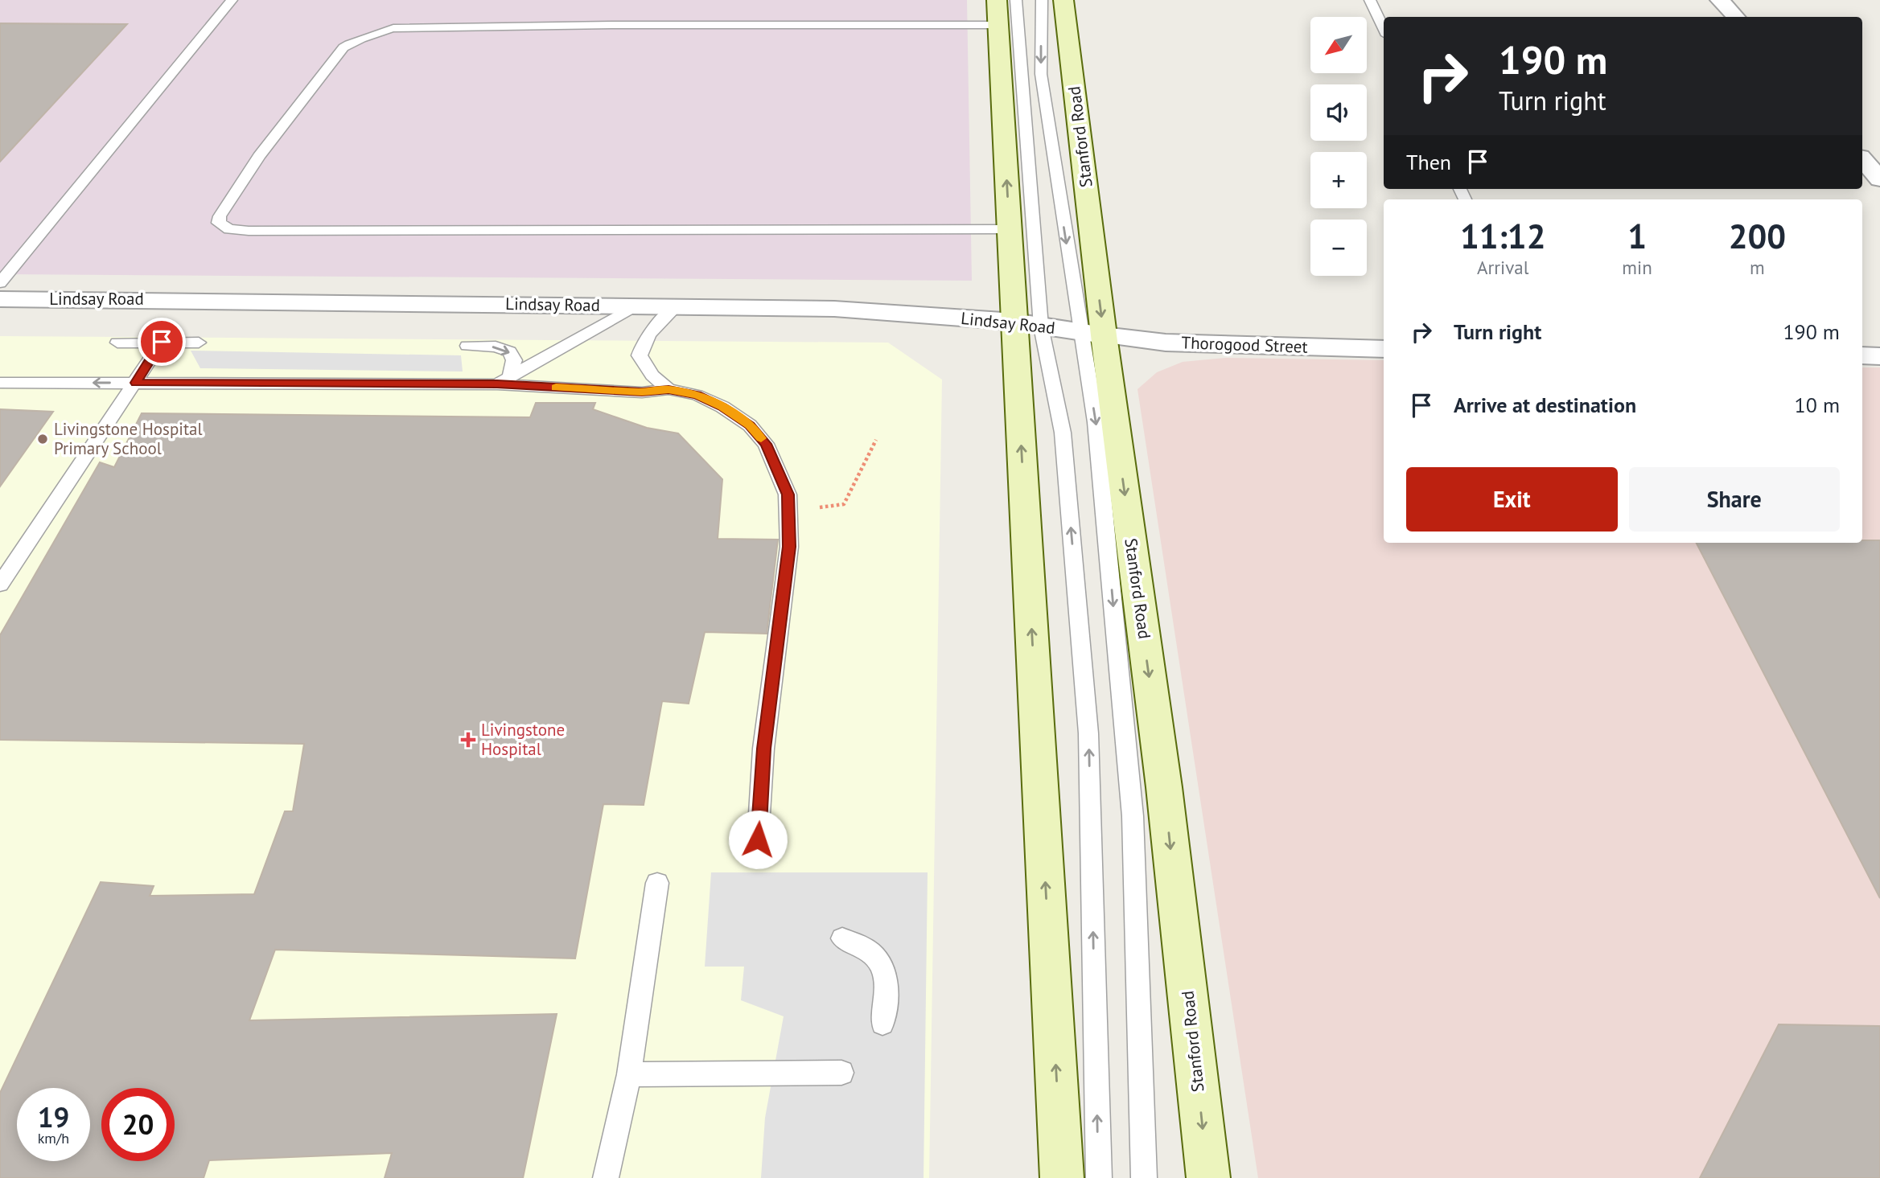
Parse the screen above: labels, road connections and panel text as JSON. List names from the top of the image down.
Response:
{
  "streets": {
    "main road": ["Stanford Road"],
    "street": ["Lindsay Road", "Thorogood Street"]
  },
  "crossings": [
    ["Stanford Road", "Lindsay Road"],
    ["Stanford Road", "Thorogood Street"],
    ["Lindsay Road", "Thorogood Street"]
  ],
  "places": {
    "other": ["Livingstone Hospital Primary School"],
    "health": ["Livingstone Hospital"]
  },
  "north": "bottom left",
  "page": {
    "map_buttons": ["+", "−"],
    "turn": ["190 m", "Turn right"],
    "then": "Then",
    "eta": [
      "11:12",
      "Arrival",
      "1",
      "min",
      "200",
      "m"
    ],
    "list": [
      {
        "name": "Turn right",
        "value": "190 m"
      },
      {
        "name": "Arrive at destination",
        "value": "10 m"
      }
    ],
    "buttons": ["Exit", "Share"],
    "speed": "19 km/h",
    "limit": "20"
  }
}
